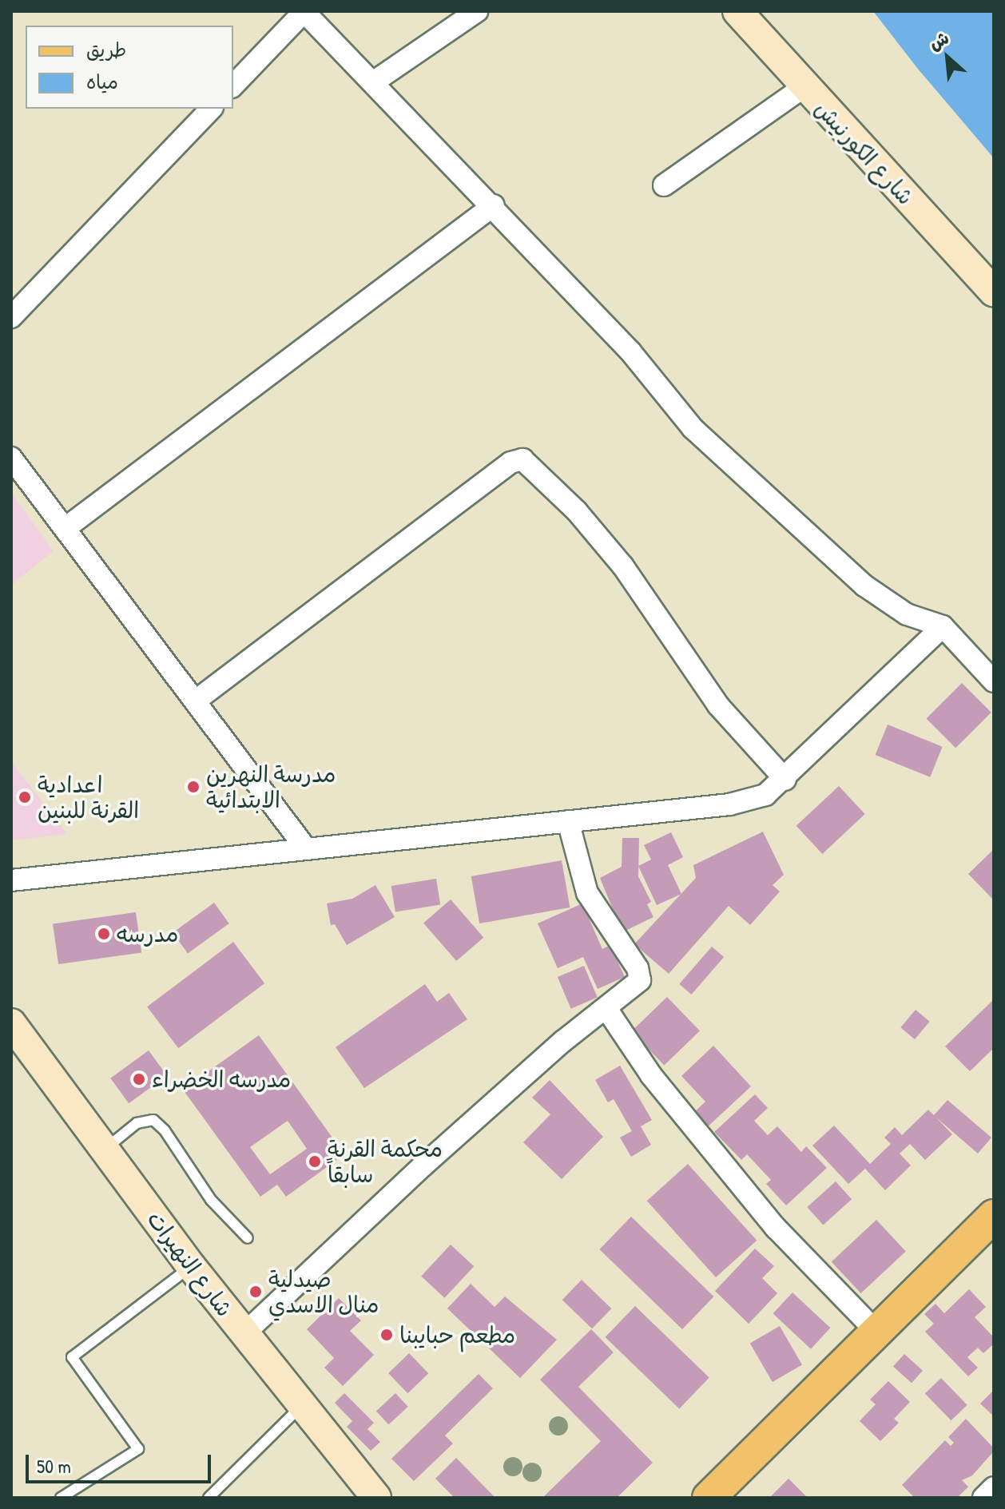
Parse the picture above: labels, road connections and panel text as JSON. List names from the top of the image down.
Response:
{
  "streets": {
    "street": ["شارع الكورنيش", "شارع النهيرات"]
  },
  "places": [
    "مدرسة النهرين الابتدائية",
    "اعدادية القرنة للبنين",
    "مدرسه",
    "مدرسه الخضراء",
    "محكمة القرنة سابقاً",
    "صيدلية منال الاسدي",
    "مطعم حبايبنا"
  ],
  "legend": ["طريق", "مياه"],
  "scale_bar": "50 m",
  "north": "top left"
}
